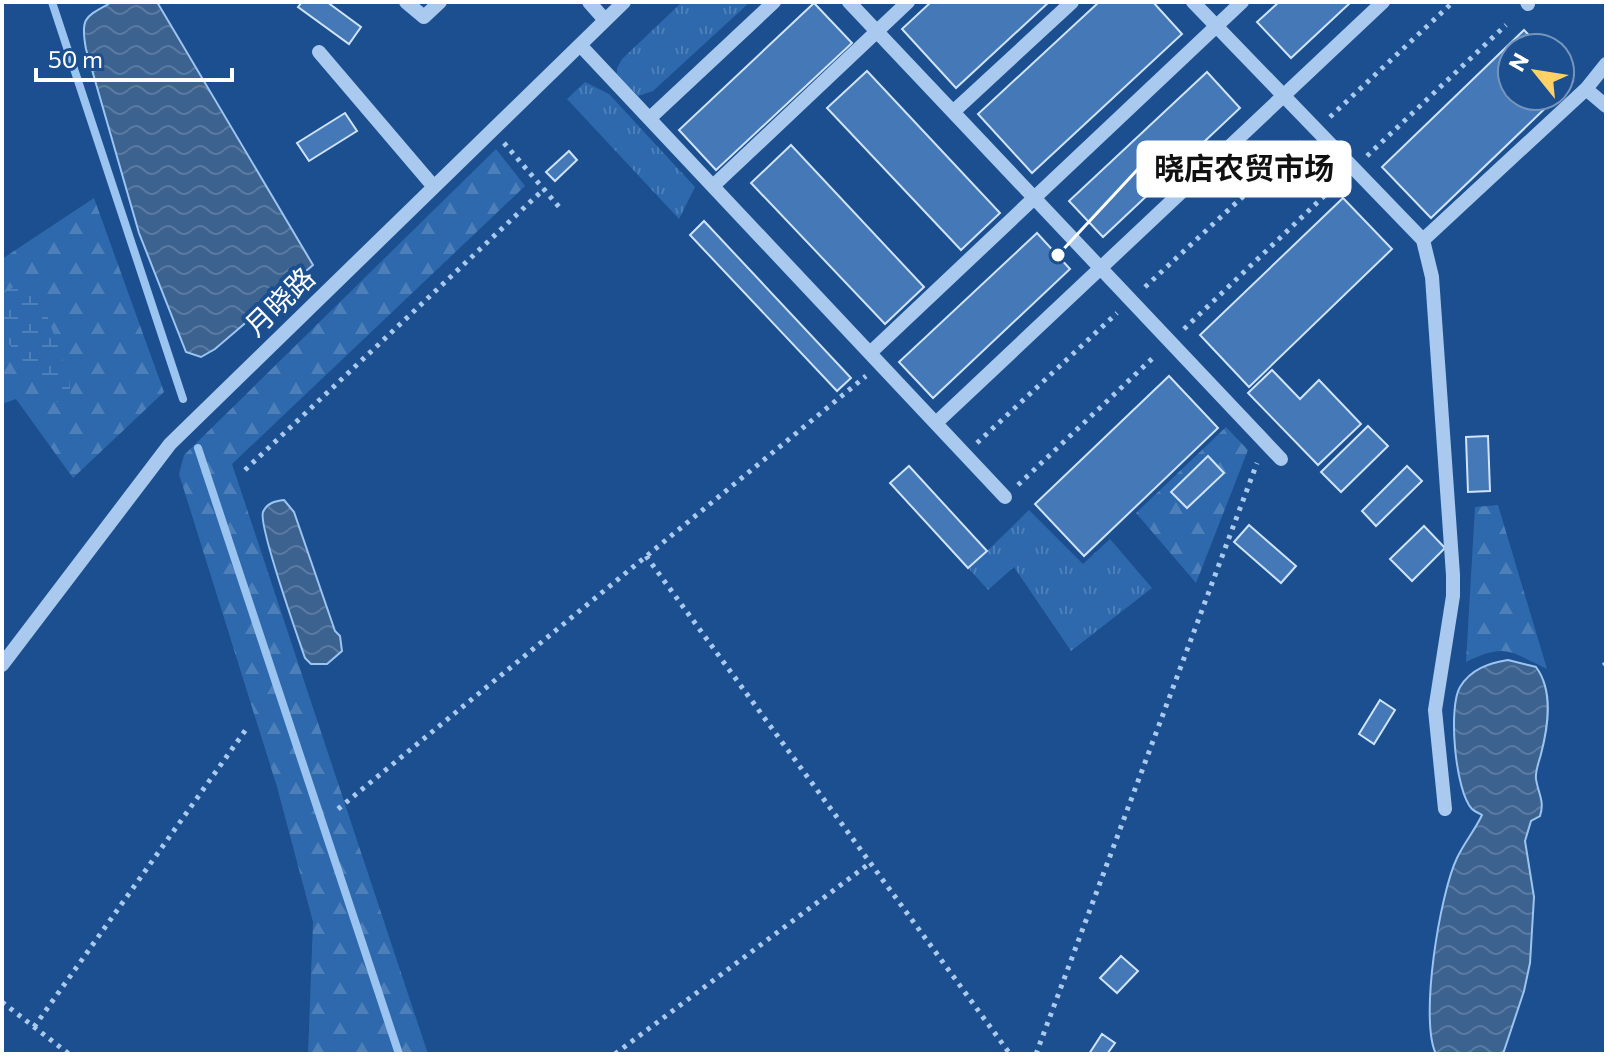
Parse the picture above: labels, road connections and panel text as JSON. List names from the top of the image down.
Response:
{
  "streets": {
    "street": ["月晓路"]
  },
  "places": ["晓店农贸市场"],
  "scale_bar": "50 m",
  "north": "top left"
}
